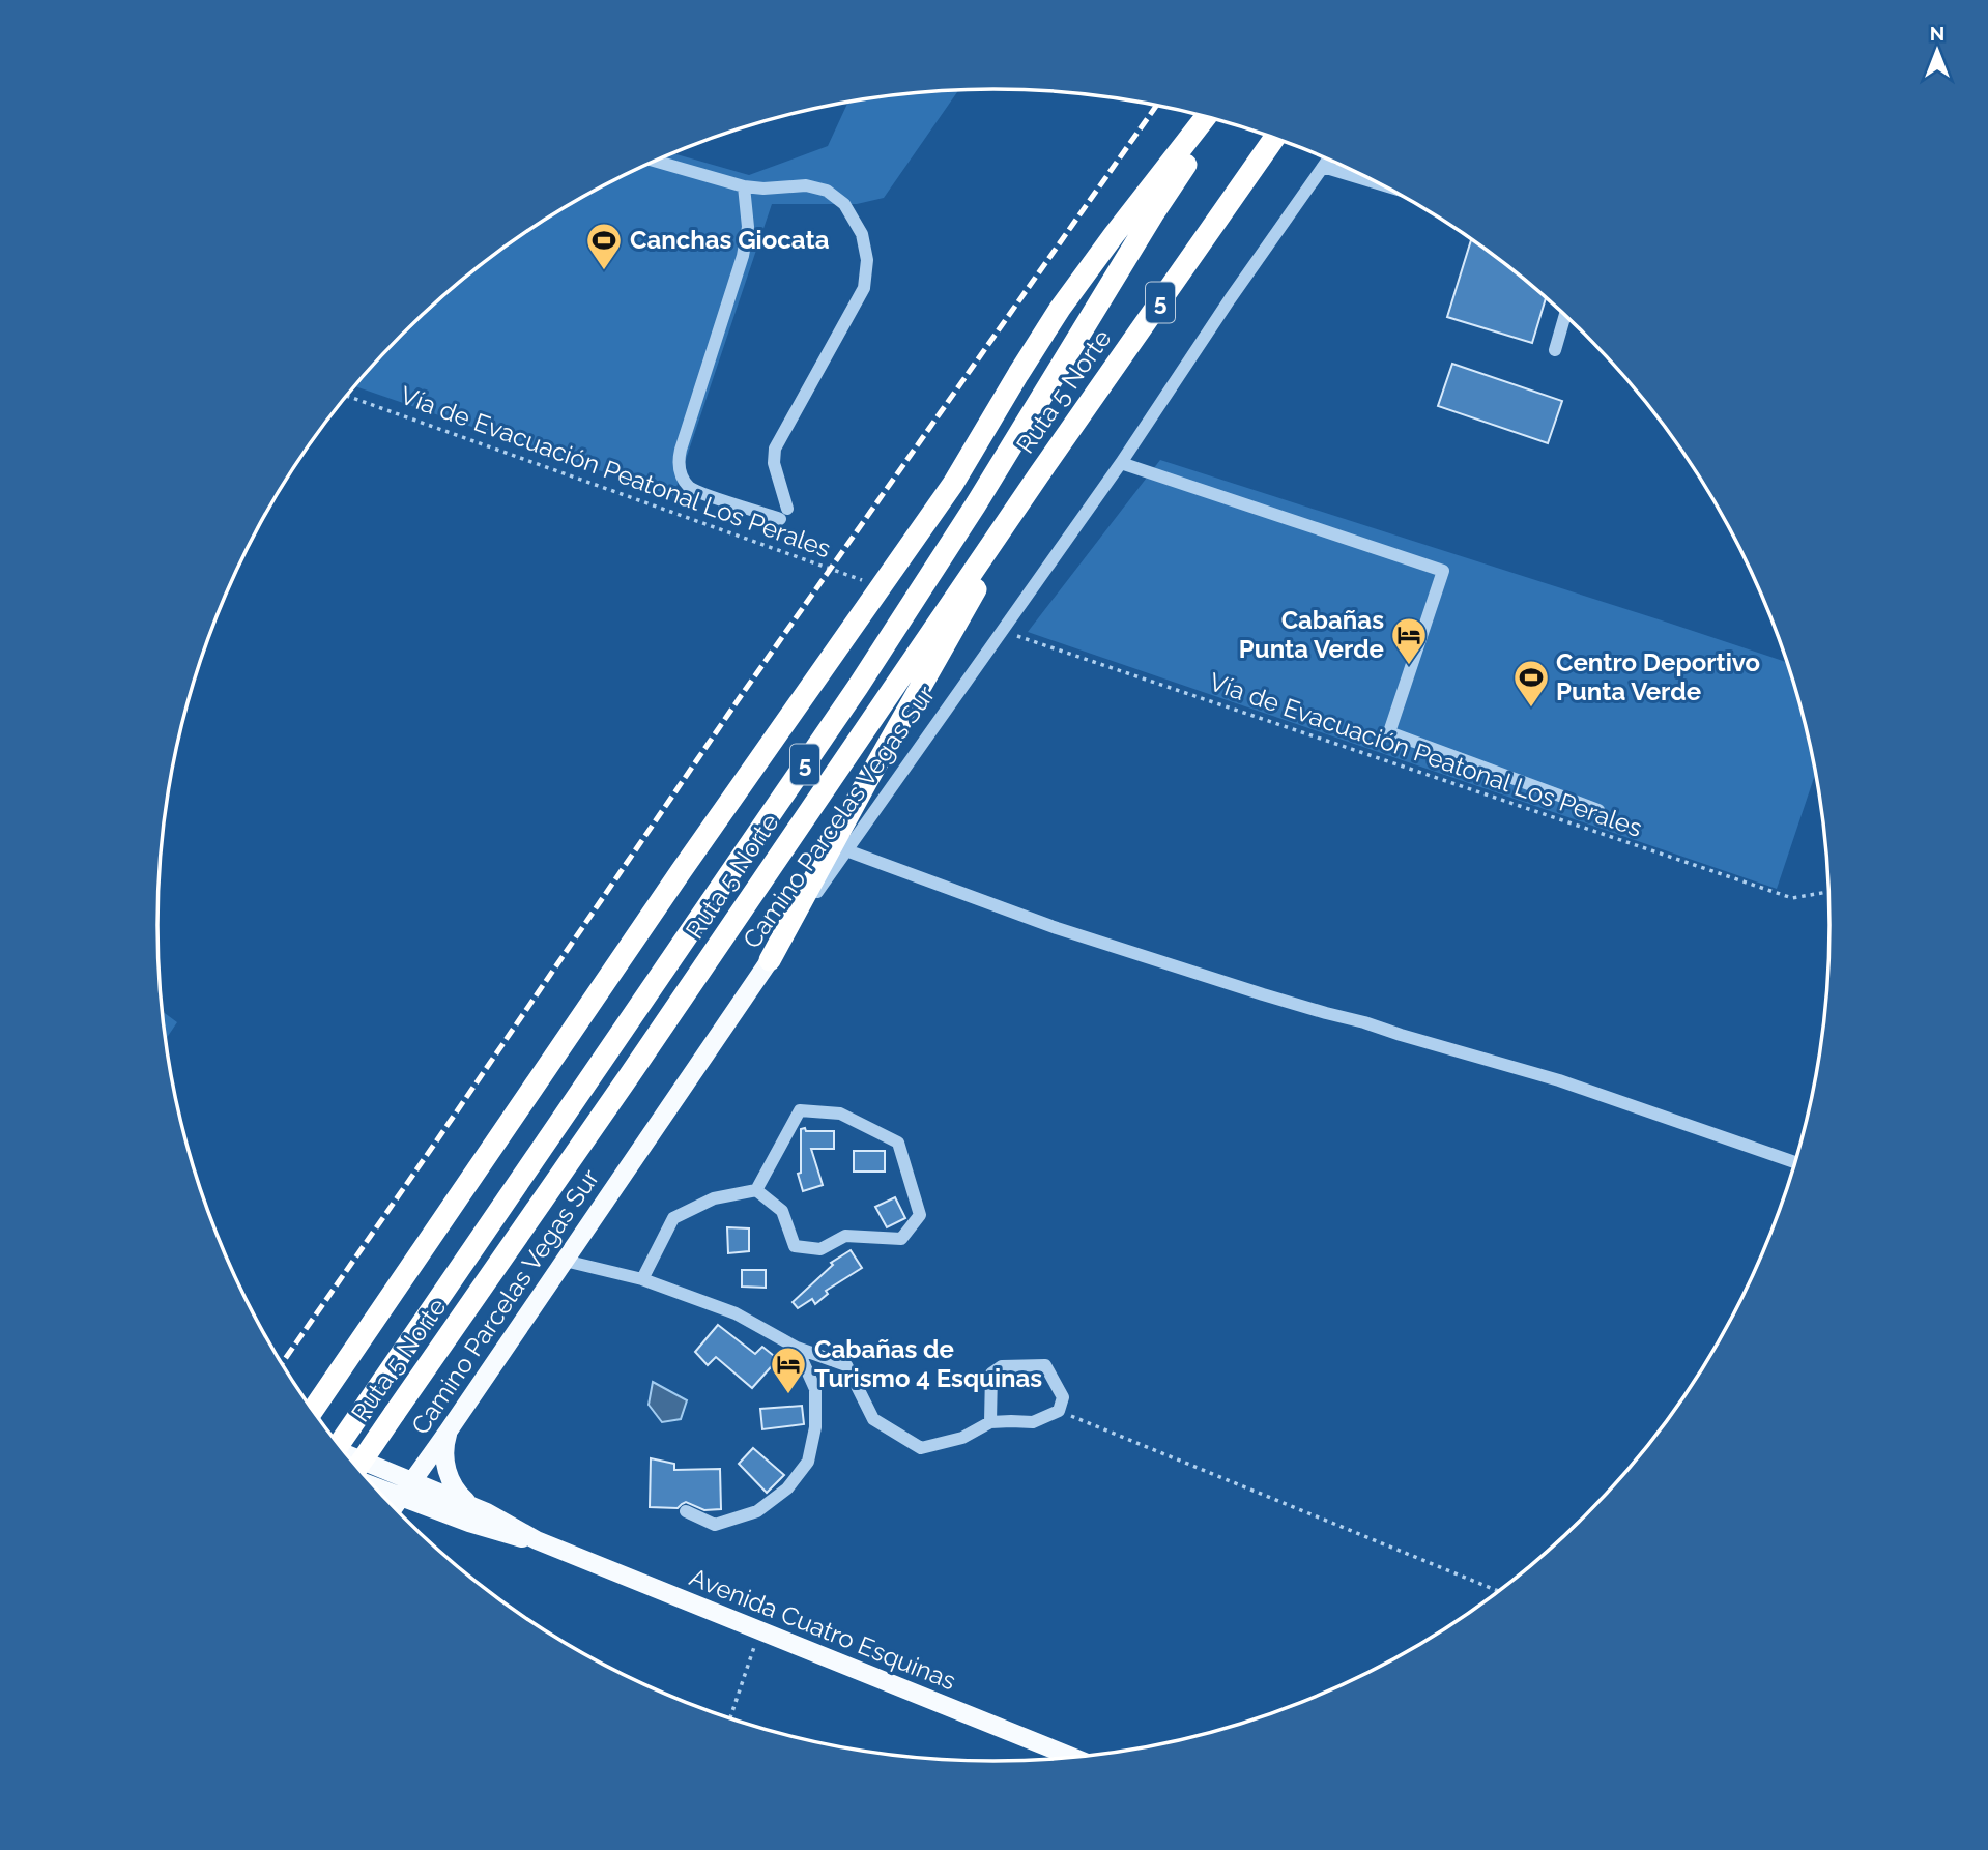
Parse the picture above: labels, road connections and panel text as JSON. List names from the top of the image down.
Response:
{
  "streets": {
    "highway": ["5", "Ruta 5 Norte"],
    "main road": ["Camino Parcelas Vegas Sur", "Avenida Cuatro Esquinas"],
    "path": ["Vía de Evacuación Peatonal Los Perales"]
  },
  "crossings": [
    ["Vía de Evacuación Peatonal Los Perales", "Camino Parcelas Vegas Sur"],
    ["Camino Parcelas Vegas Sur", "Avenida Cuatro Esquinas"]
  ],
  "places": {
    "sports": ["Canchas Giocata", "Centro Deportivo Punta Verde"],
    "hotel": ["Cabañas Punta Verde", "Cabañas de Turismo 4 Esquinas"]
  },
  "north": "top"
}
